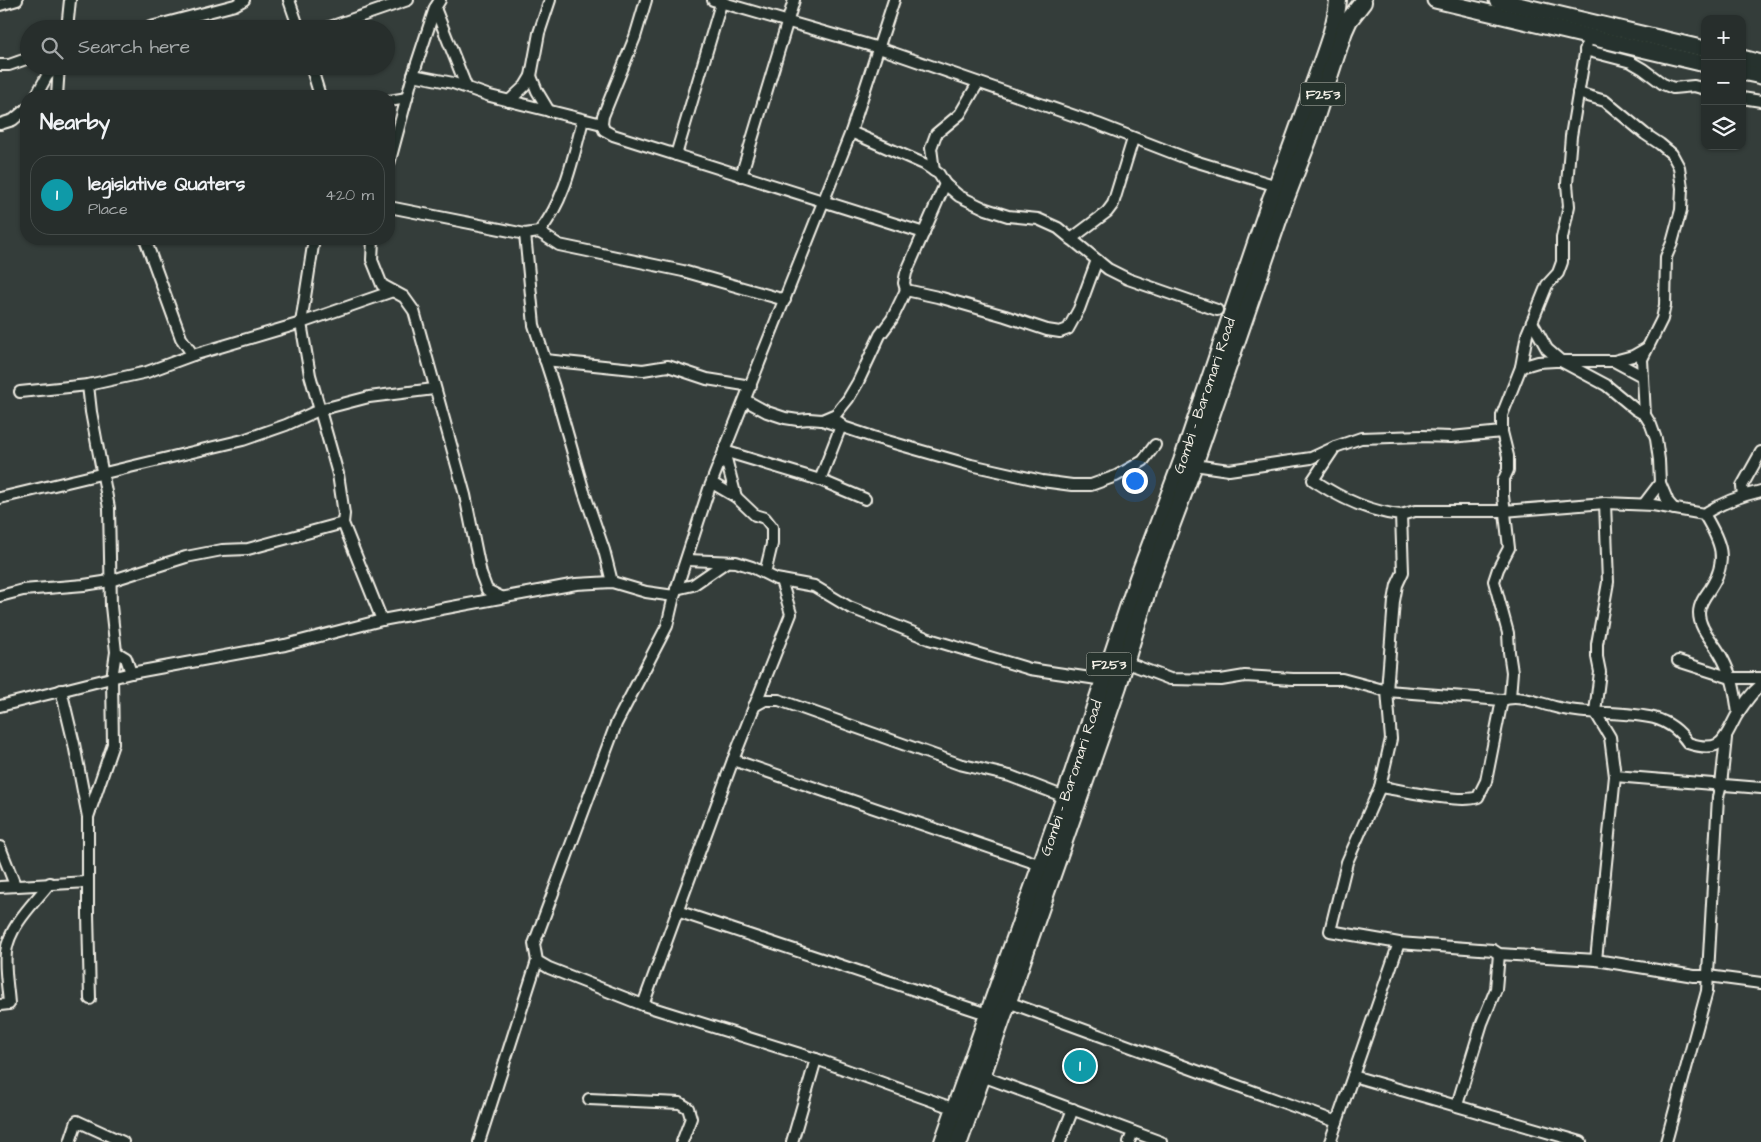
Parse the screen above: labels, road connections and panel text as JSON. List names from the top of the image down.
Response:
{
  "streets": {
    "main road": ["F253", "Gombi - Baromari Road"]
  },
  "crossings": [
    ["F253", "Gombi - Baromari Road"]
  ],
  "page": {
    "map_buttons": ["+", "−"],
    "search": "Search here",
    "heading": "Nearby",
    "list": [
      {
        "mark": "1",
        "name": "legislative Quaters",
        "note": "Place",
        "value": "420 m"
      }
    ],
    "pins": "1"
  }
}
